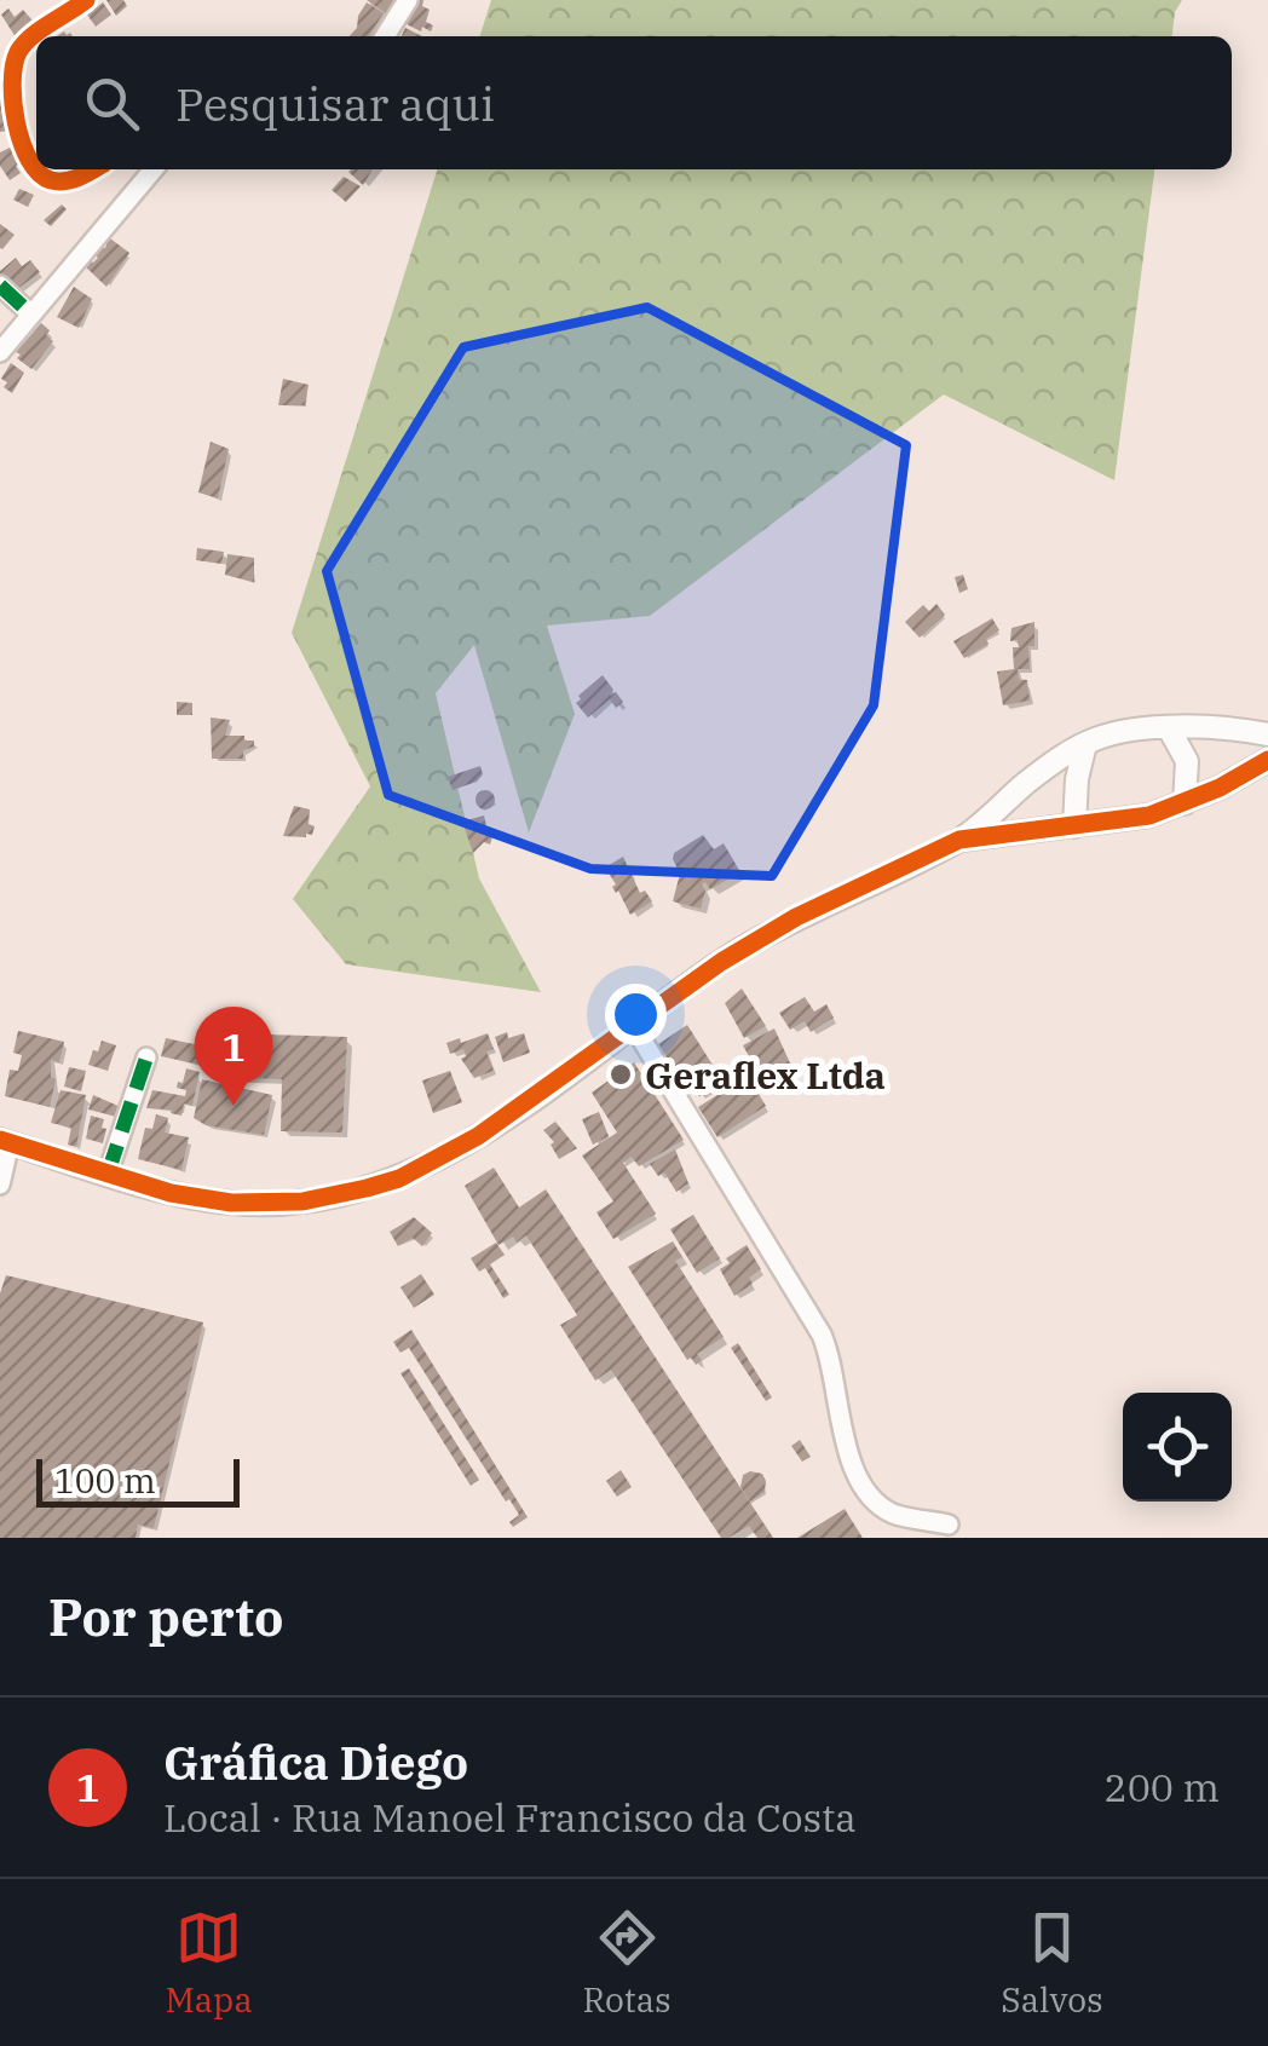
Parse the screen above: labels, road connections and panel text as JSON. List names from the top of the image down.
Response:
{
  "places": ["Geraflex Ltda"],
  "scale_bar": "100 m",
  "page": {
    "search": "Pesquisar aqui",
    "pins": "1",
    "scale": "100 m",
    "heading": "Por perto",
    "list": [
      {
        "mark": "1",
        "name": "Gráfica Diego",
        "note": "Local · Rua Manoel Francisco da Costa",
        "value": "200 m"
      }
    ],
    "nav": ["Mapa", "Rotas", "Salvos"]
  }
}
